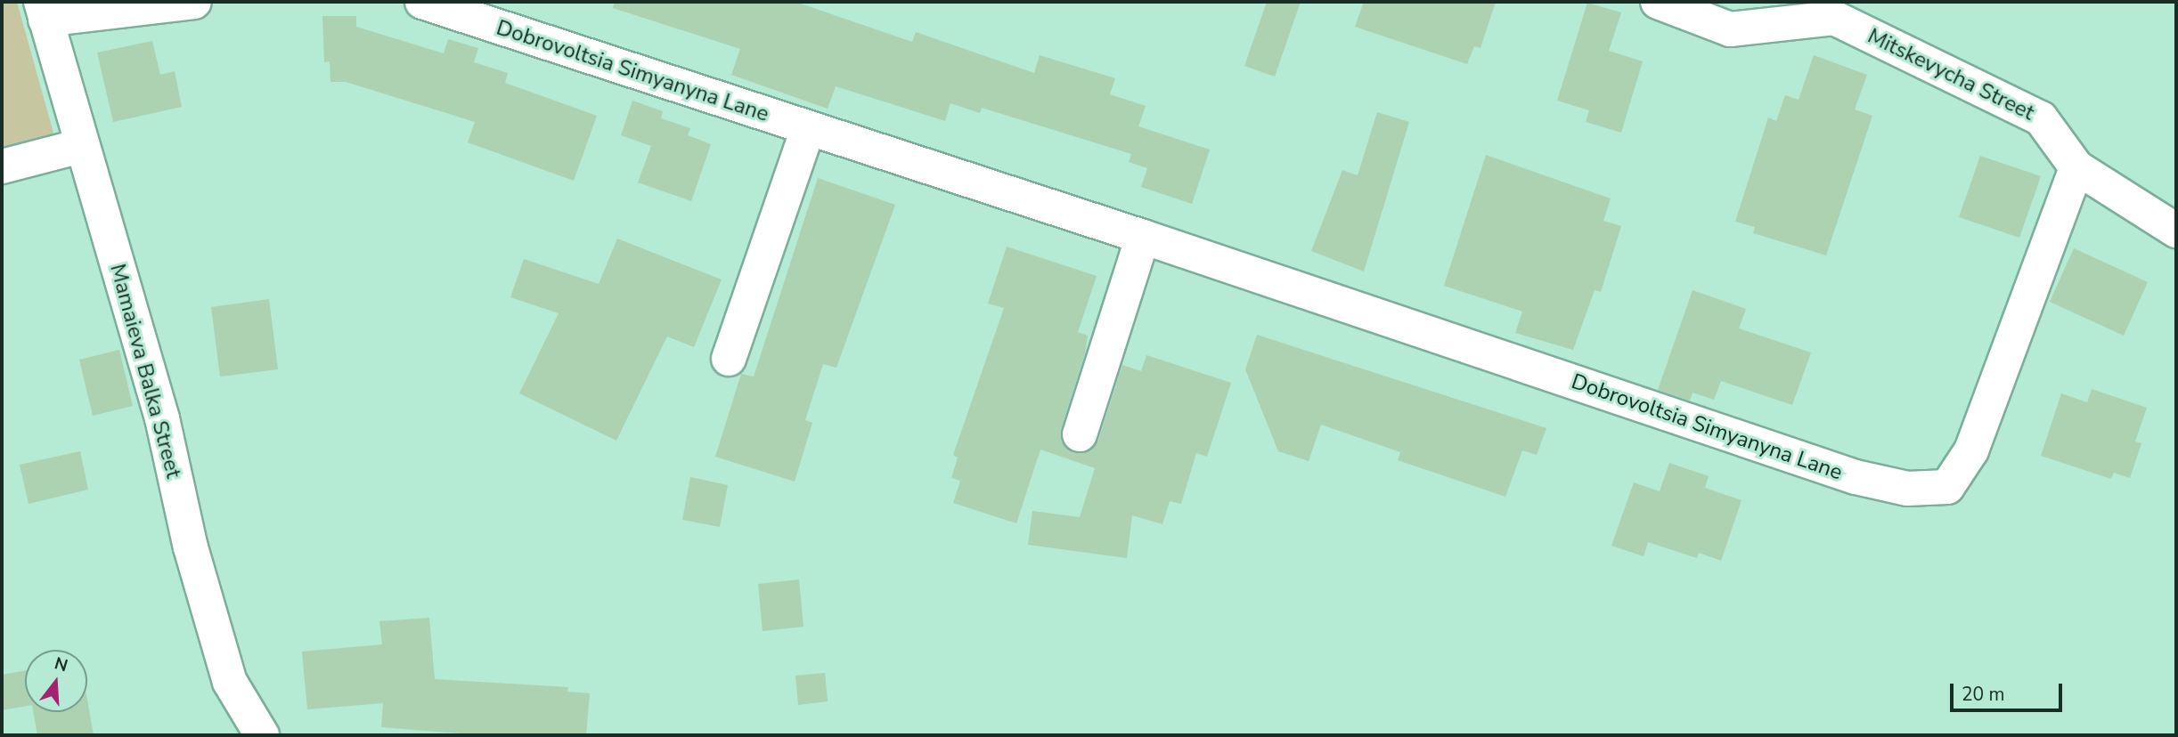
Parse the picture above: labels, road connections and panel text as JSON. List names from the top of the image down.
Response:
{
  "streets": {
    "street": ["Dobrovoltsia Simyanyna Lane", "Mitskevycha Street", "Mamaieva Balka Street"]
  },
  "crossings": [
    ["Dobrovoltsia Simyanyna Lane", "Mitskevycha Street"]
  ],
  "scale_bar": "20 m",
  "north": "top"
}
